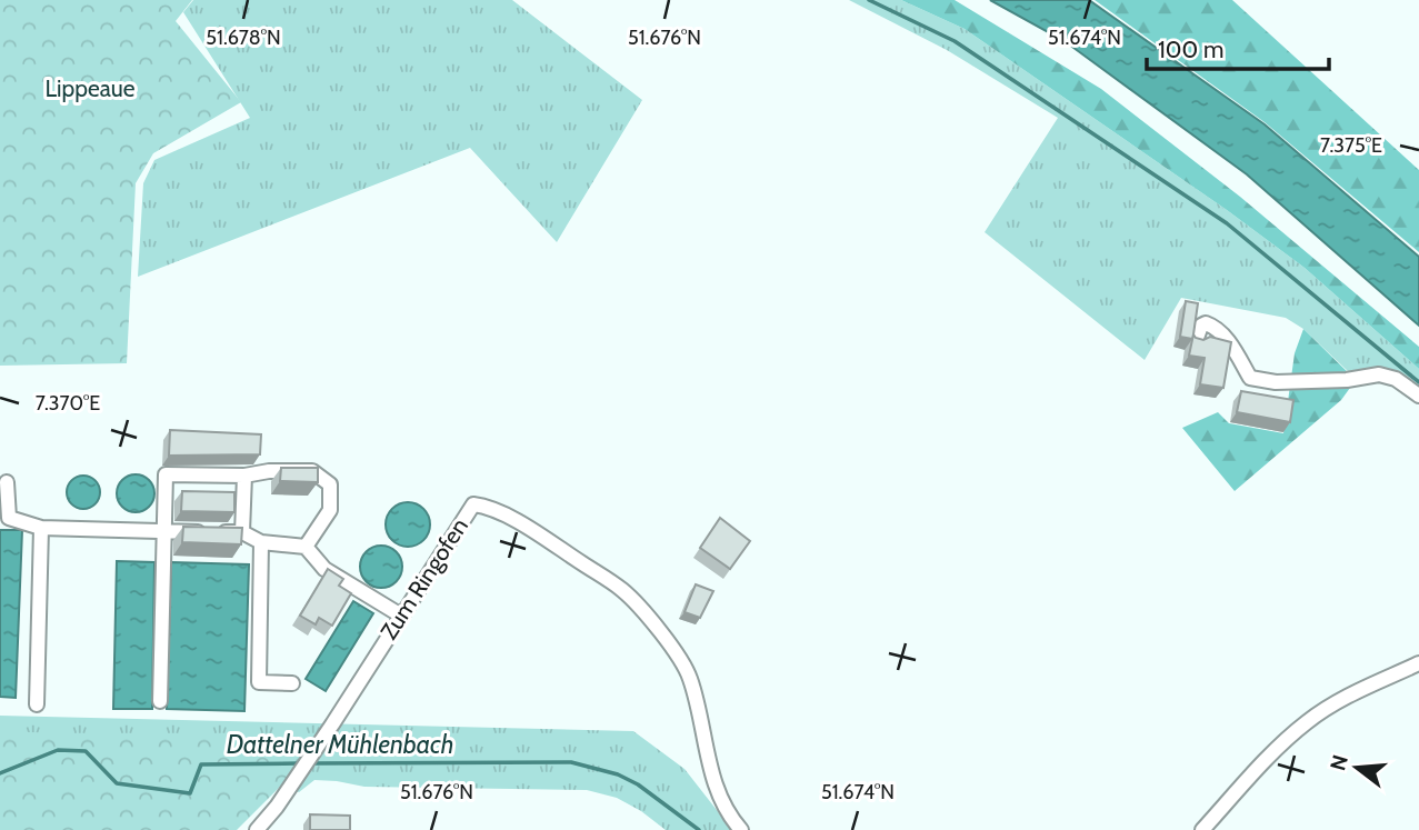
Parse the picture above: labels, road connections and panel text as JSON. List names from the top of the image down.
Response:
{
  "streets": {
    "street": ["Zum Ringofen"]
  },
  "water": ["Dattelner Mühlenbach"],
  "parks": ["Lippeaue"],
  "scale_bar": "100 m",
  "north": "left",
  "coordinates": [
    "51.678°N",
    "51.676°N",
    "51.674°N",
    "7.375°E",
    "7.370°E"
  ]
}
